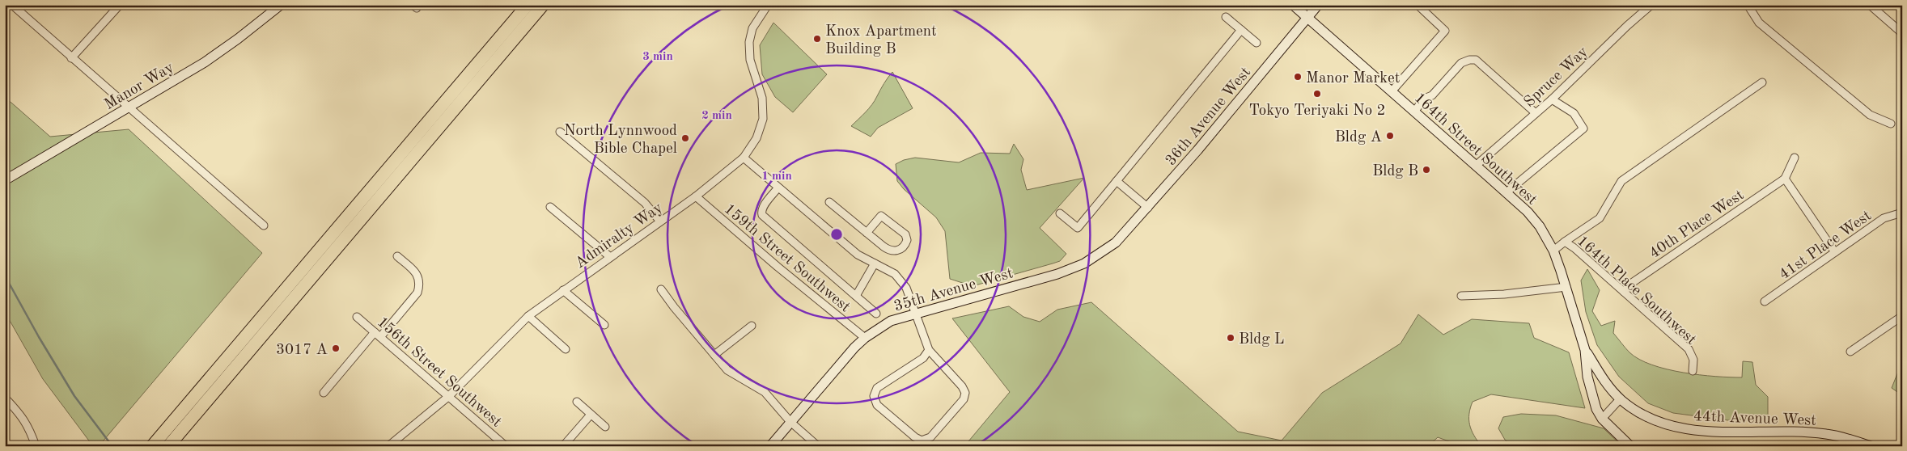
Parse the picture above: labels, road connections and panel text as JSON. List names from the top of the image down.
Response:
{
  "streets": {
    "street": [
      "Spruce Way",
      "Manor Way",
      "36th Avenue West",
      "164th Street Southwest",
      "40th Place West",
      "Admiralty Way",
      "41st Place West",
      "159th Street Southwest",
      "35th Avenue West",
      "164th Place Southwest",
      "156th Street Southwest",
      "44th Avenue West"
    ]
  },
  "crossings": [
    ["Spruce Way", "164th Street Southwest"],
    ["36th Avenue West", "164th Street Southwest"],
    ["36th Avenue West", "35th Avenue West"],
    ["164th Street Southwest", "164th Place Southwest"],
    ["164th Street Southwest", "44th Avenue West"],
    ["40th Place West", "164th Place Southwest"],
    ["Admiralty Way", "159th Street Southwest"],
    ["Admiralty Way", "156th Street Southwest"],
    ["159th Street Southwest", "35th Avenue West"]
  ],
  "places": [
    "Knox Apartment Building B",
    "Manor Market",
    "Tokyo Teriyaki No 2",
    "Bldg A",
    "North Lynnwood Bible Chapel",
    "Bldg B",
    "Bldg L",
    "3017 A"
  ],
  "rings": ["3 min", "2 min", "1 min"]
}
